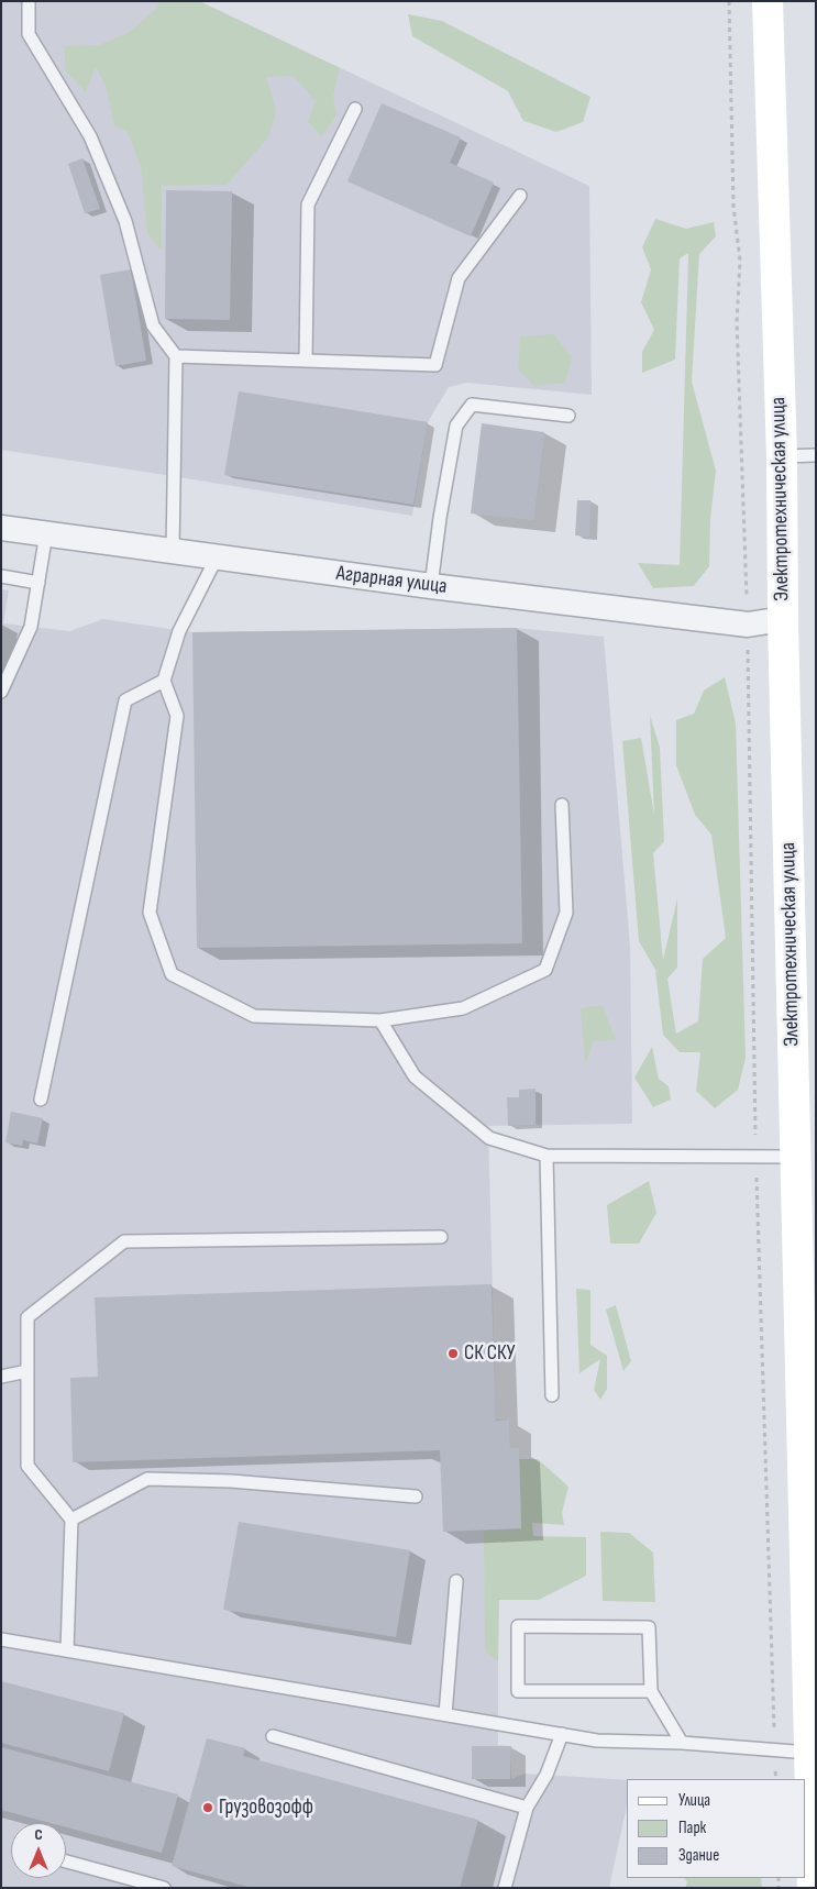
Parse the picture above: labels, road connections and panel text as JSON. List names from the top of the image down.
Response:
{
  "streets": {
    "main road": ["Электротехническая улица"],
    "street": ["Аграрная улица"]
  },
  "crossings": [
    ["Электротехническая улица", "Аграрная улица"]
  ],
  "places": ["СК СКУ", "Грузовозофф"],
  "legend": ["Улица", "Парк", "Здание"],
  "north": "top"
}
